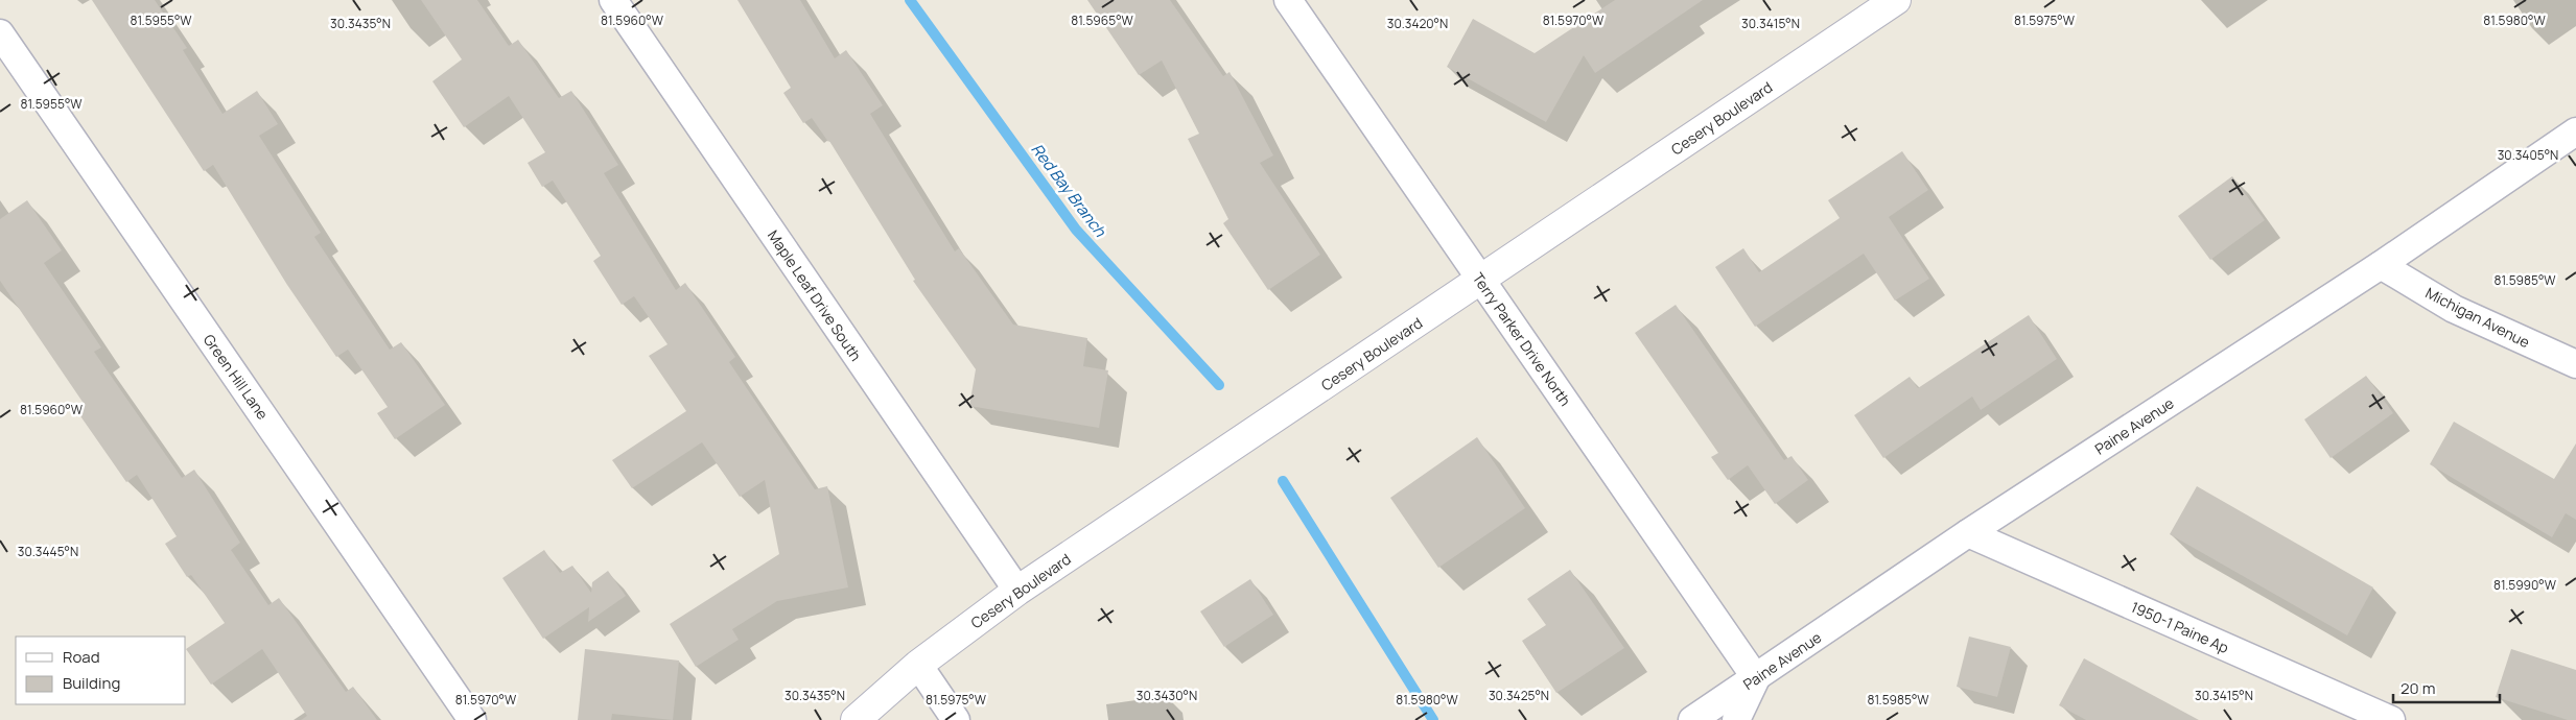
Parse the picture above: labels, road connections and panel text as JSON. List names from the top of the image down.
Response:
{
  "streets": {
    "main road": ["Cesery Boulevard"],
    "street": [
      "Maple Leaf Drive South",
      "Michigan Avenue",
      "Terry Parker Drive North",
      "Green Hill Lane",
      "Paine Avenue",
      "1950-1 Paine Ap"
    ]
  },
  "crossings": [
    ["Cesery Boulevard", "Maple Leaf Drive South"],
    ["Cesery Boulevard", "Terry Parker Drive North"],
    ["Michigan Avenue", "Paine Avenue"],
    ["Terry Parker Drive North", "Paine Avenue"],
    ["Paine Avenue", "1950-1 Paine Ap"]
  ],
  "water": ["Red Bay Branch"],
  "legend": ["Road", "Building"],
  "scale_bar": "20 m",
  "coordinates": [
    "81.5955°W",
    "81.5960°W",
    "81.5965°W",
    "81.5970°W",
    "81.5975°W",
    "81.5980°W",
    "30.3435°N",
    "30.3420°N",
    "30.3415°N",
    "30.3405°N",
    "81.5985°W",
    "30.3445°N",
    "81.5990°W",
    "30.3430°N",
    "30.3425°N"
  ]
}
